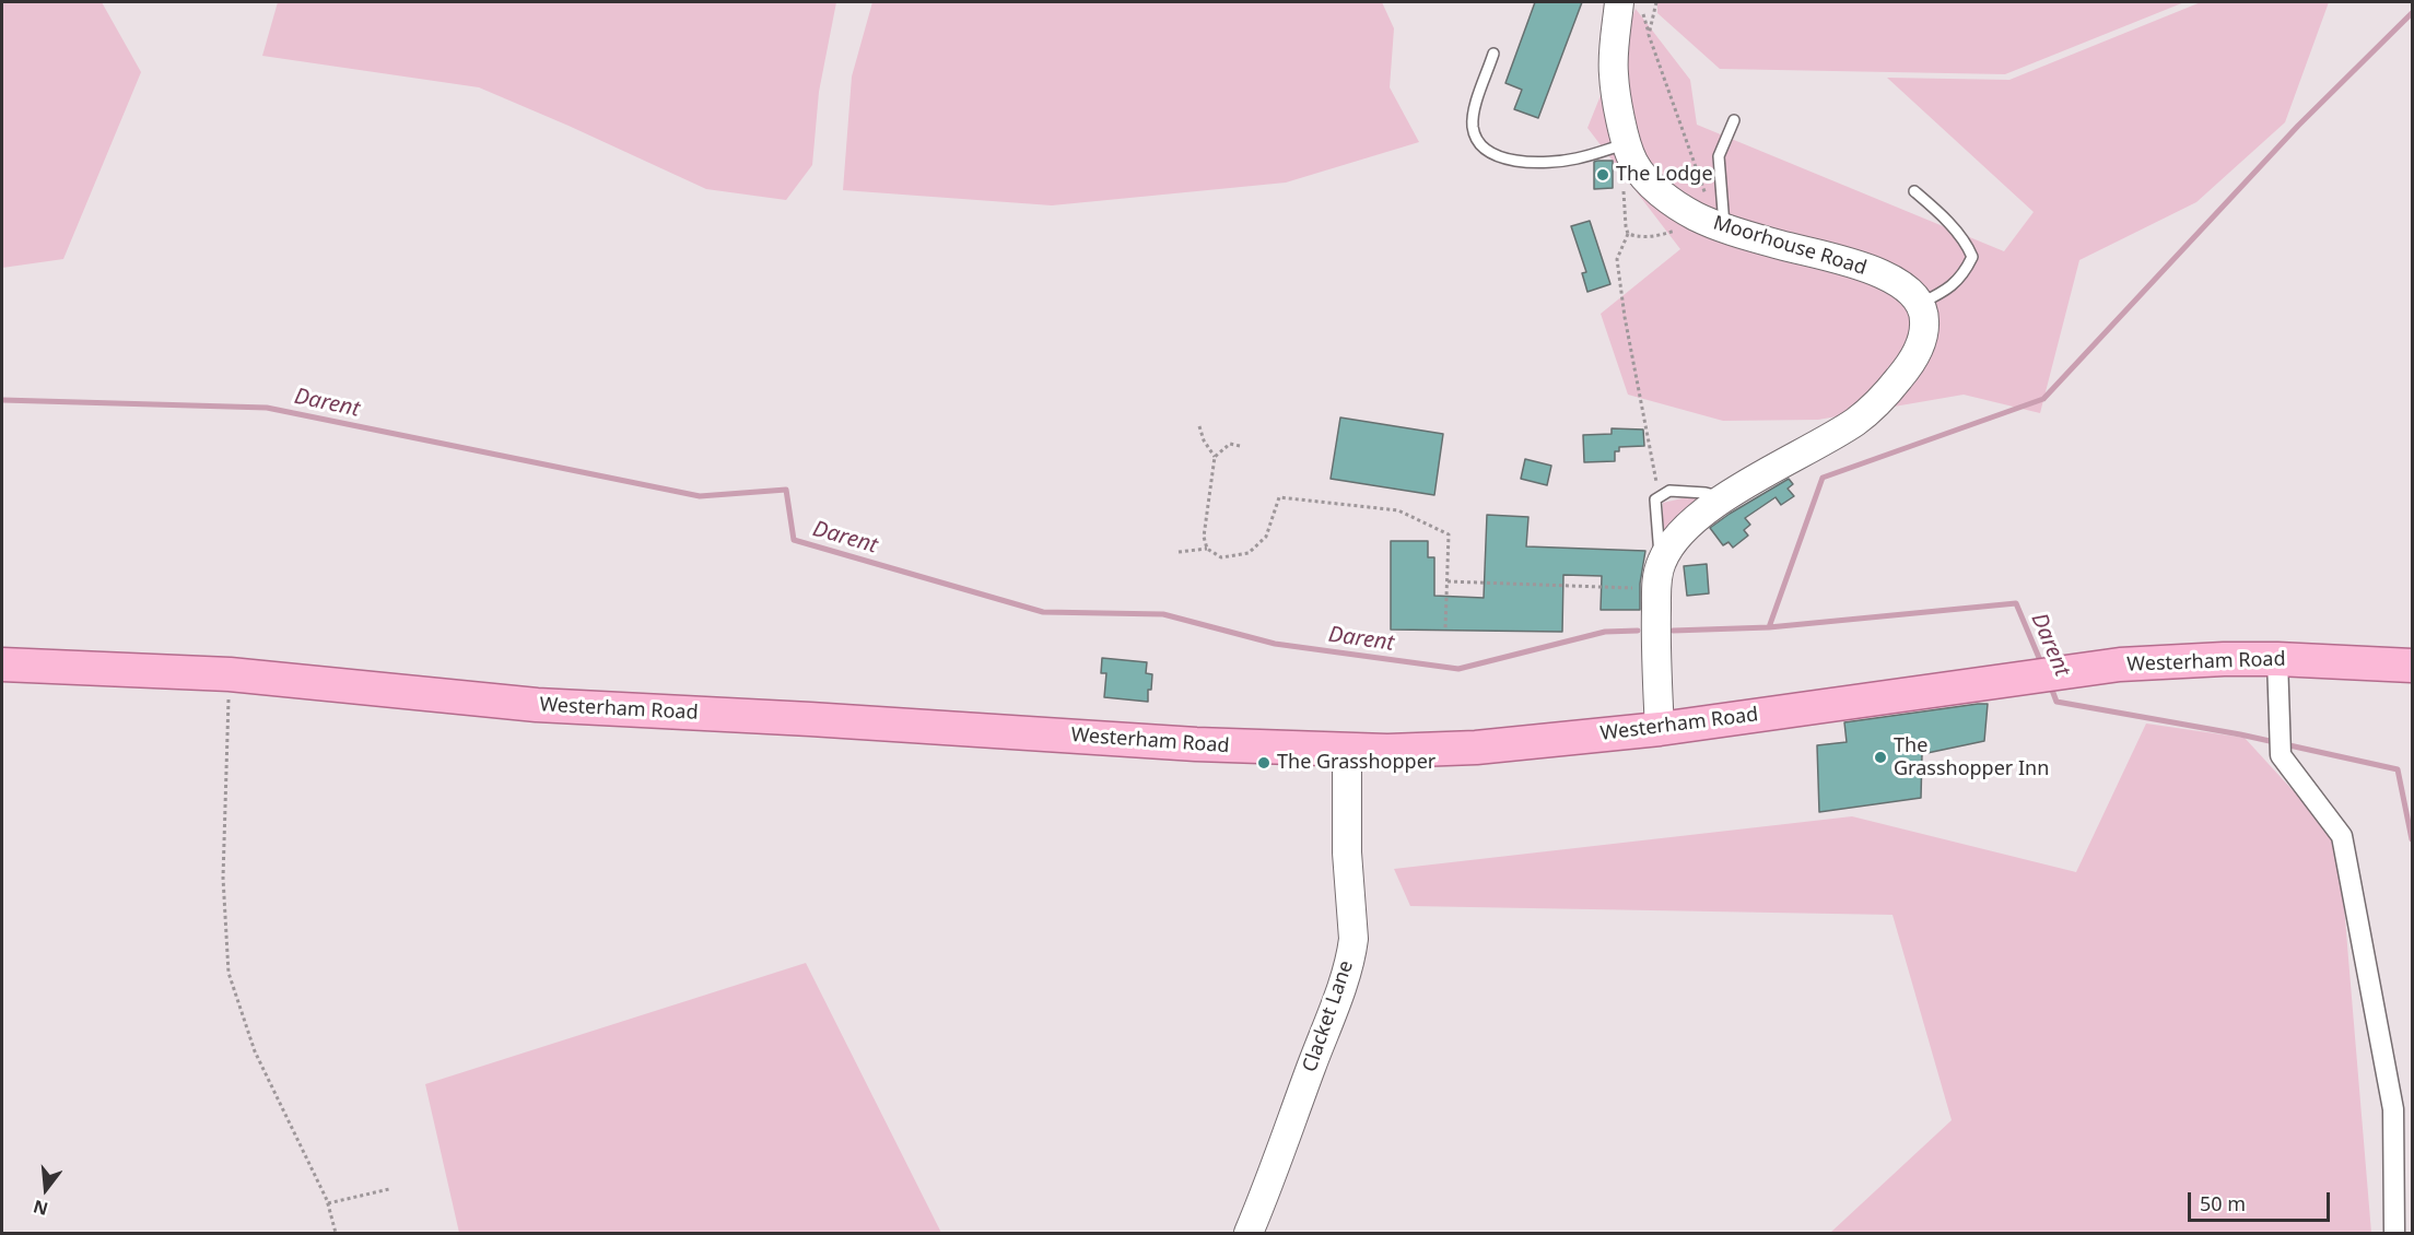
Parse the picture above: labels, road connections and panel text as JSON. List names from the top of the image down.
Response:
{
  "streets": {
    "main road": ["Westerham Road"],
    "street": ["Moorhouse Road", "Clacket Lane"]
  },
  "crossings": [
    ["Westerham Road", "Clacket Lane"]
  ],
  "water": ["Darent"],
  "places": ["The Lodge", "The Grasshopper Inn", "The Grasshopper"],
  "scale_bar": "50 m",
  "north": "bottom"
}
